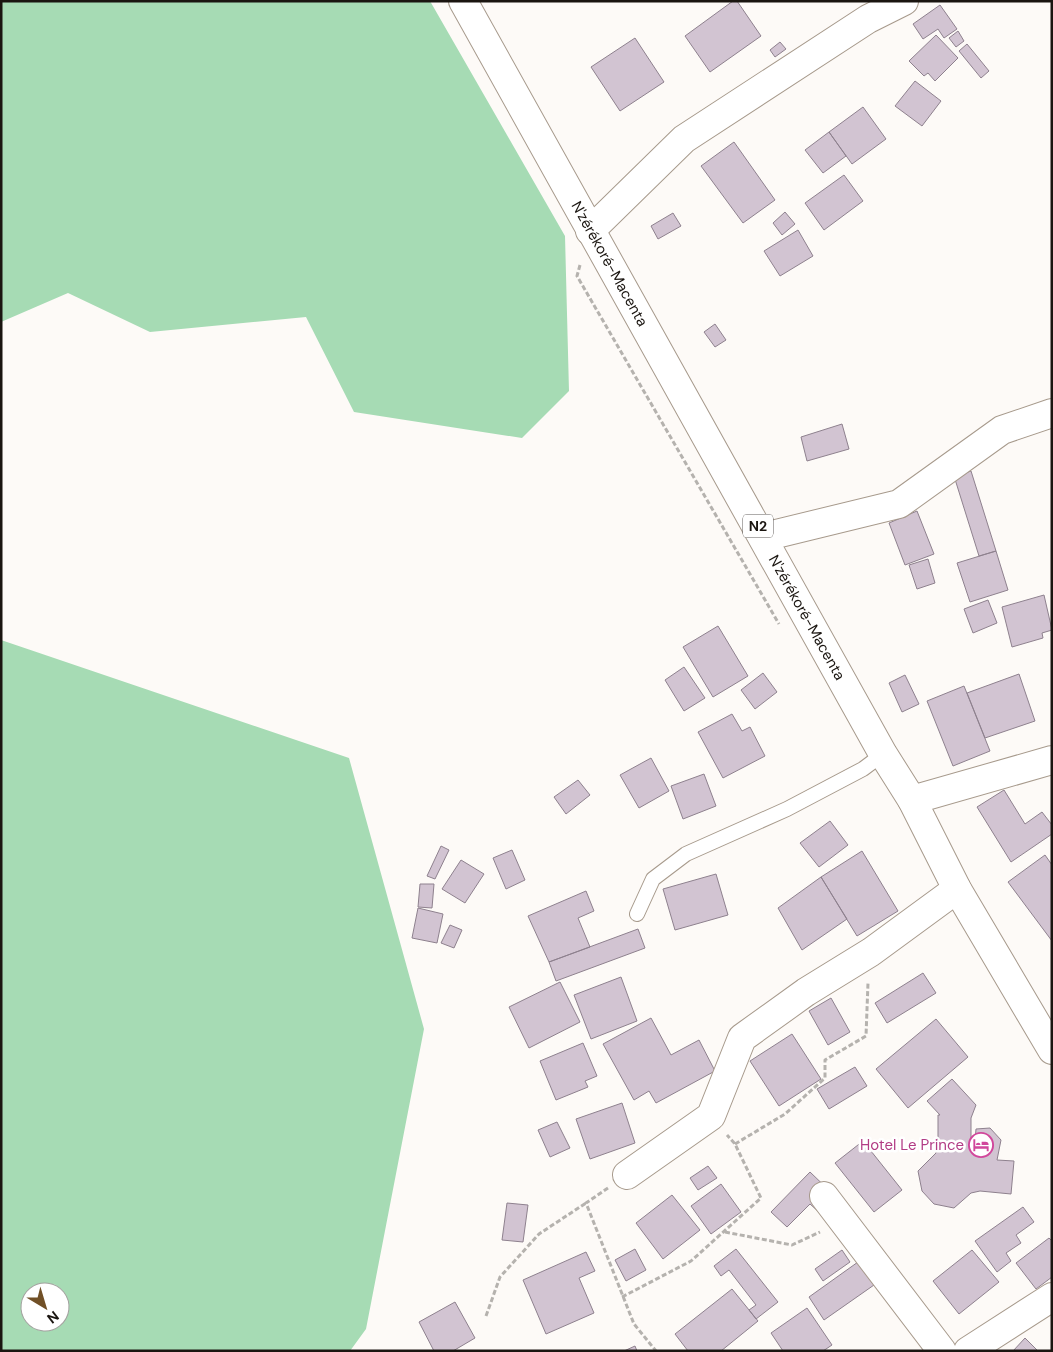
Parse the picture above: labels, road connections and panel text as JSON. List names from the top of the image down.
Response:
{
  "streets": {
    "main road": ["N'zérékoré-Macenta", "N2"]
  },
  "places": {
    "hotel": ["Hotel Le Prince"]
  },
  "north": "bottom right"
}
